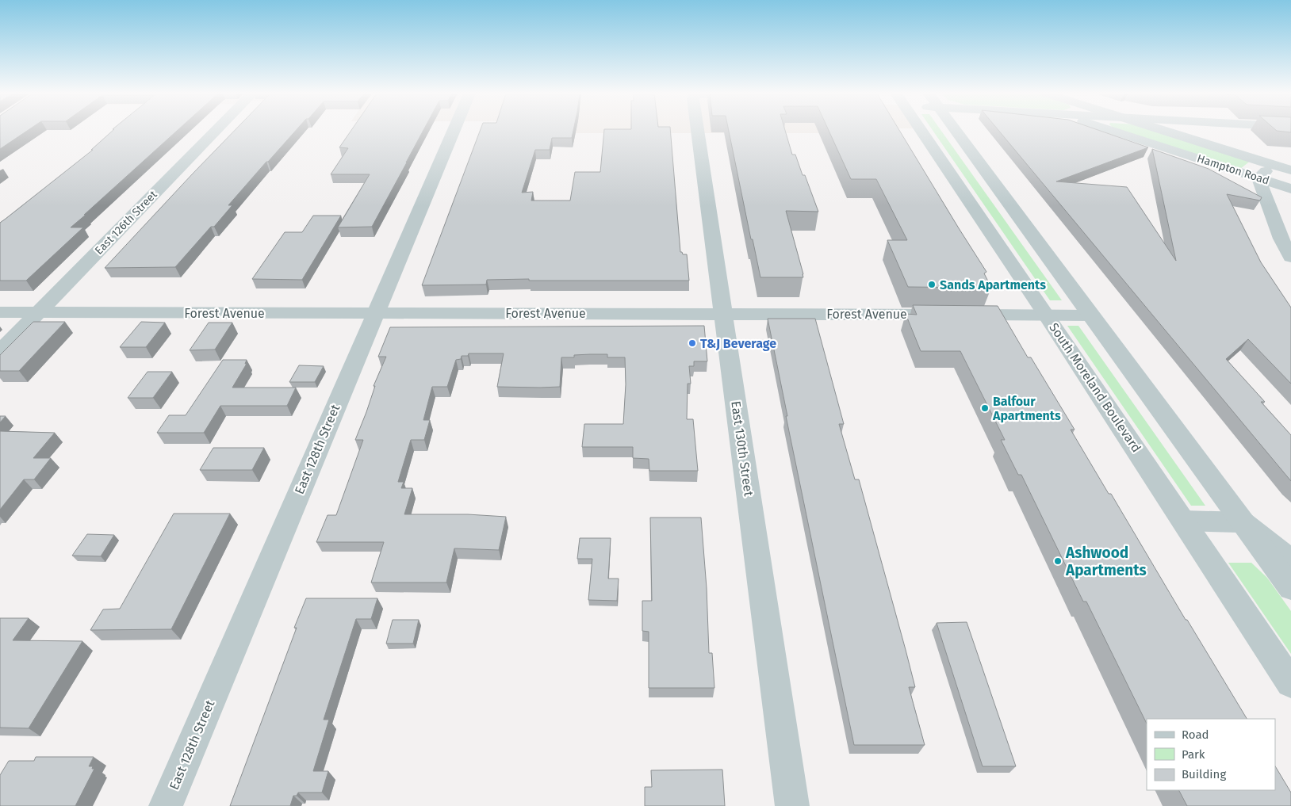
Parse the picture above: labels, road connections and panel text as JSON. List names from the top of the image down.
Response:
{
  "streets": {
    "street": [
      "Hampton Road",
      "East 126th Street",
      "Forest Avenue",
      "South Moreland Boulevard",
      "East 130th Street",
      "East 128th Street"
    ]
  },
  "crossings": [
    ["East 126th Street", "Forest Avenue"],
    ["Forest Avenue", "South Moreland Boulevard"],
    ["Forest Avenue", "East 130th Street"],
    ["Forest Avenue", "East 128th Street"]
  ],
  "places": [
    "Sands Apartments",
    "T&J Beverage",
    "Balfour Apartments",
    "Ashwood Apartments"
  ],
  "legend": ["Road", "Park", "Building"]
}
